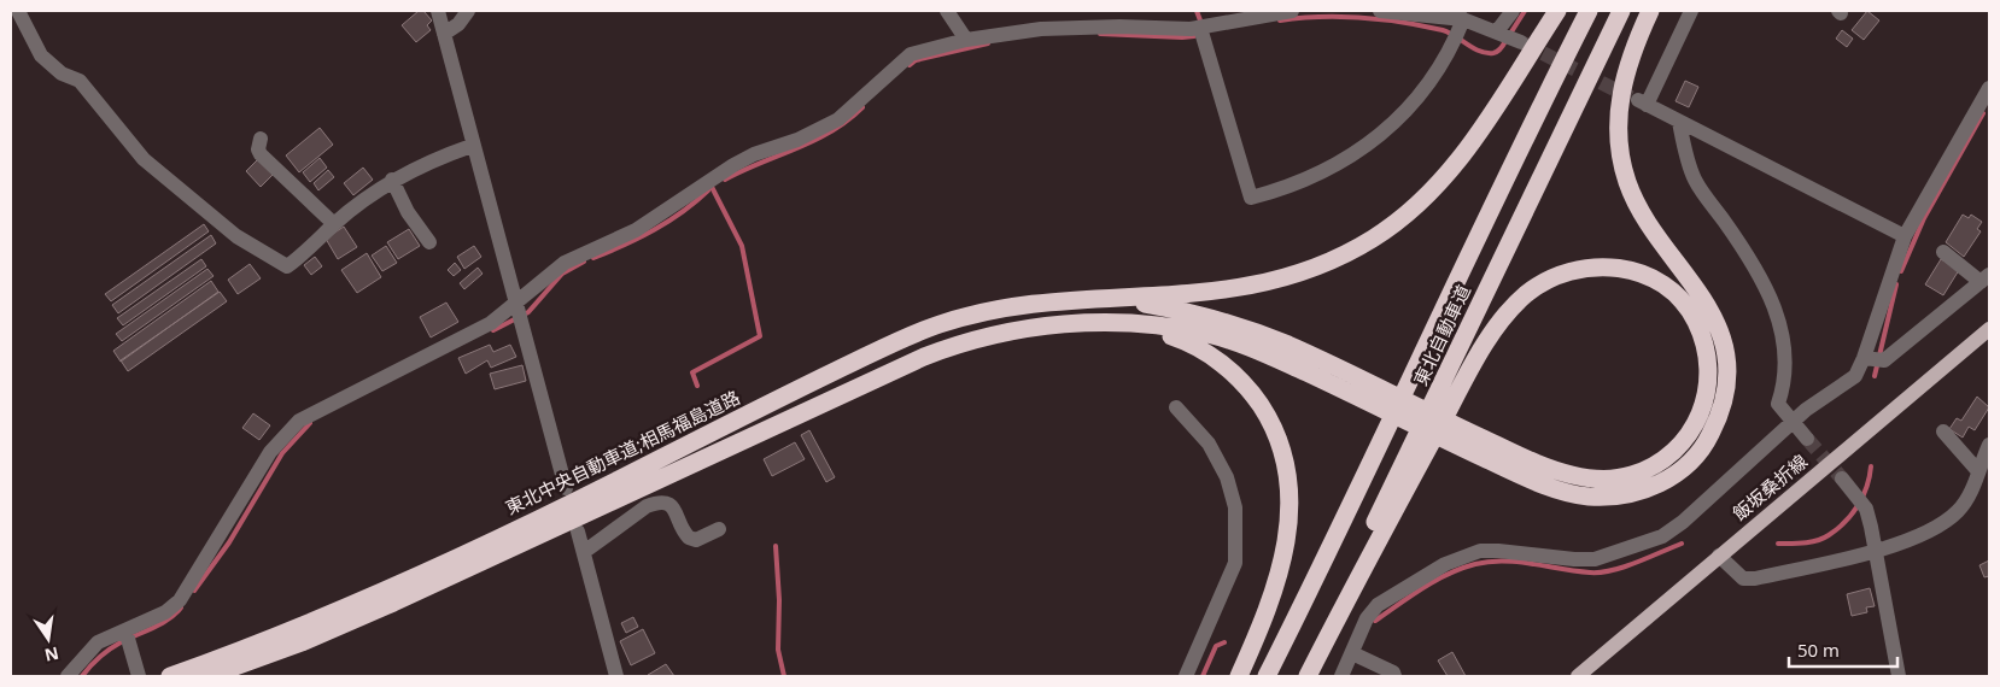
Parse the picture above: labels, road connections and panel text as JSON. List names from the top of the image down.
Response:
{
  "streets": {
    "highway": ["東北自動車道", "東北中央自動車道;相馬福島道路"],
    "main road": ["飯坂桑折線"]
  },
  "scale_bar": "50 m",
  "north": "bottom"
}
